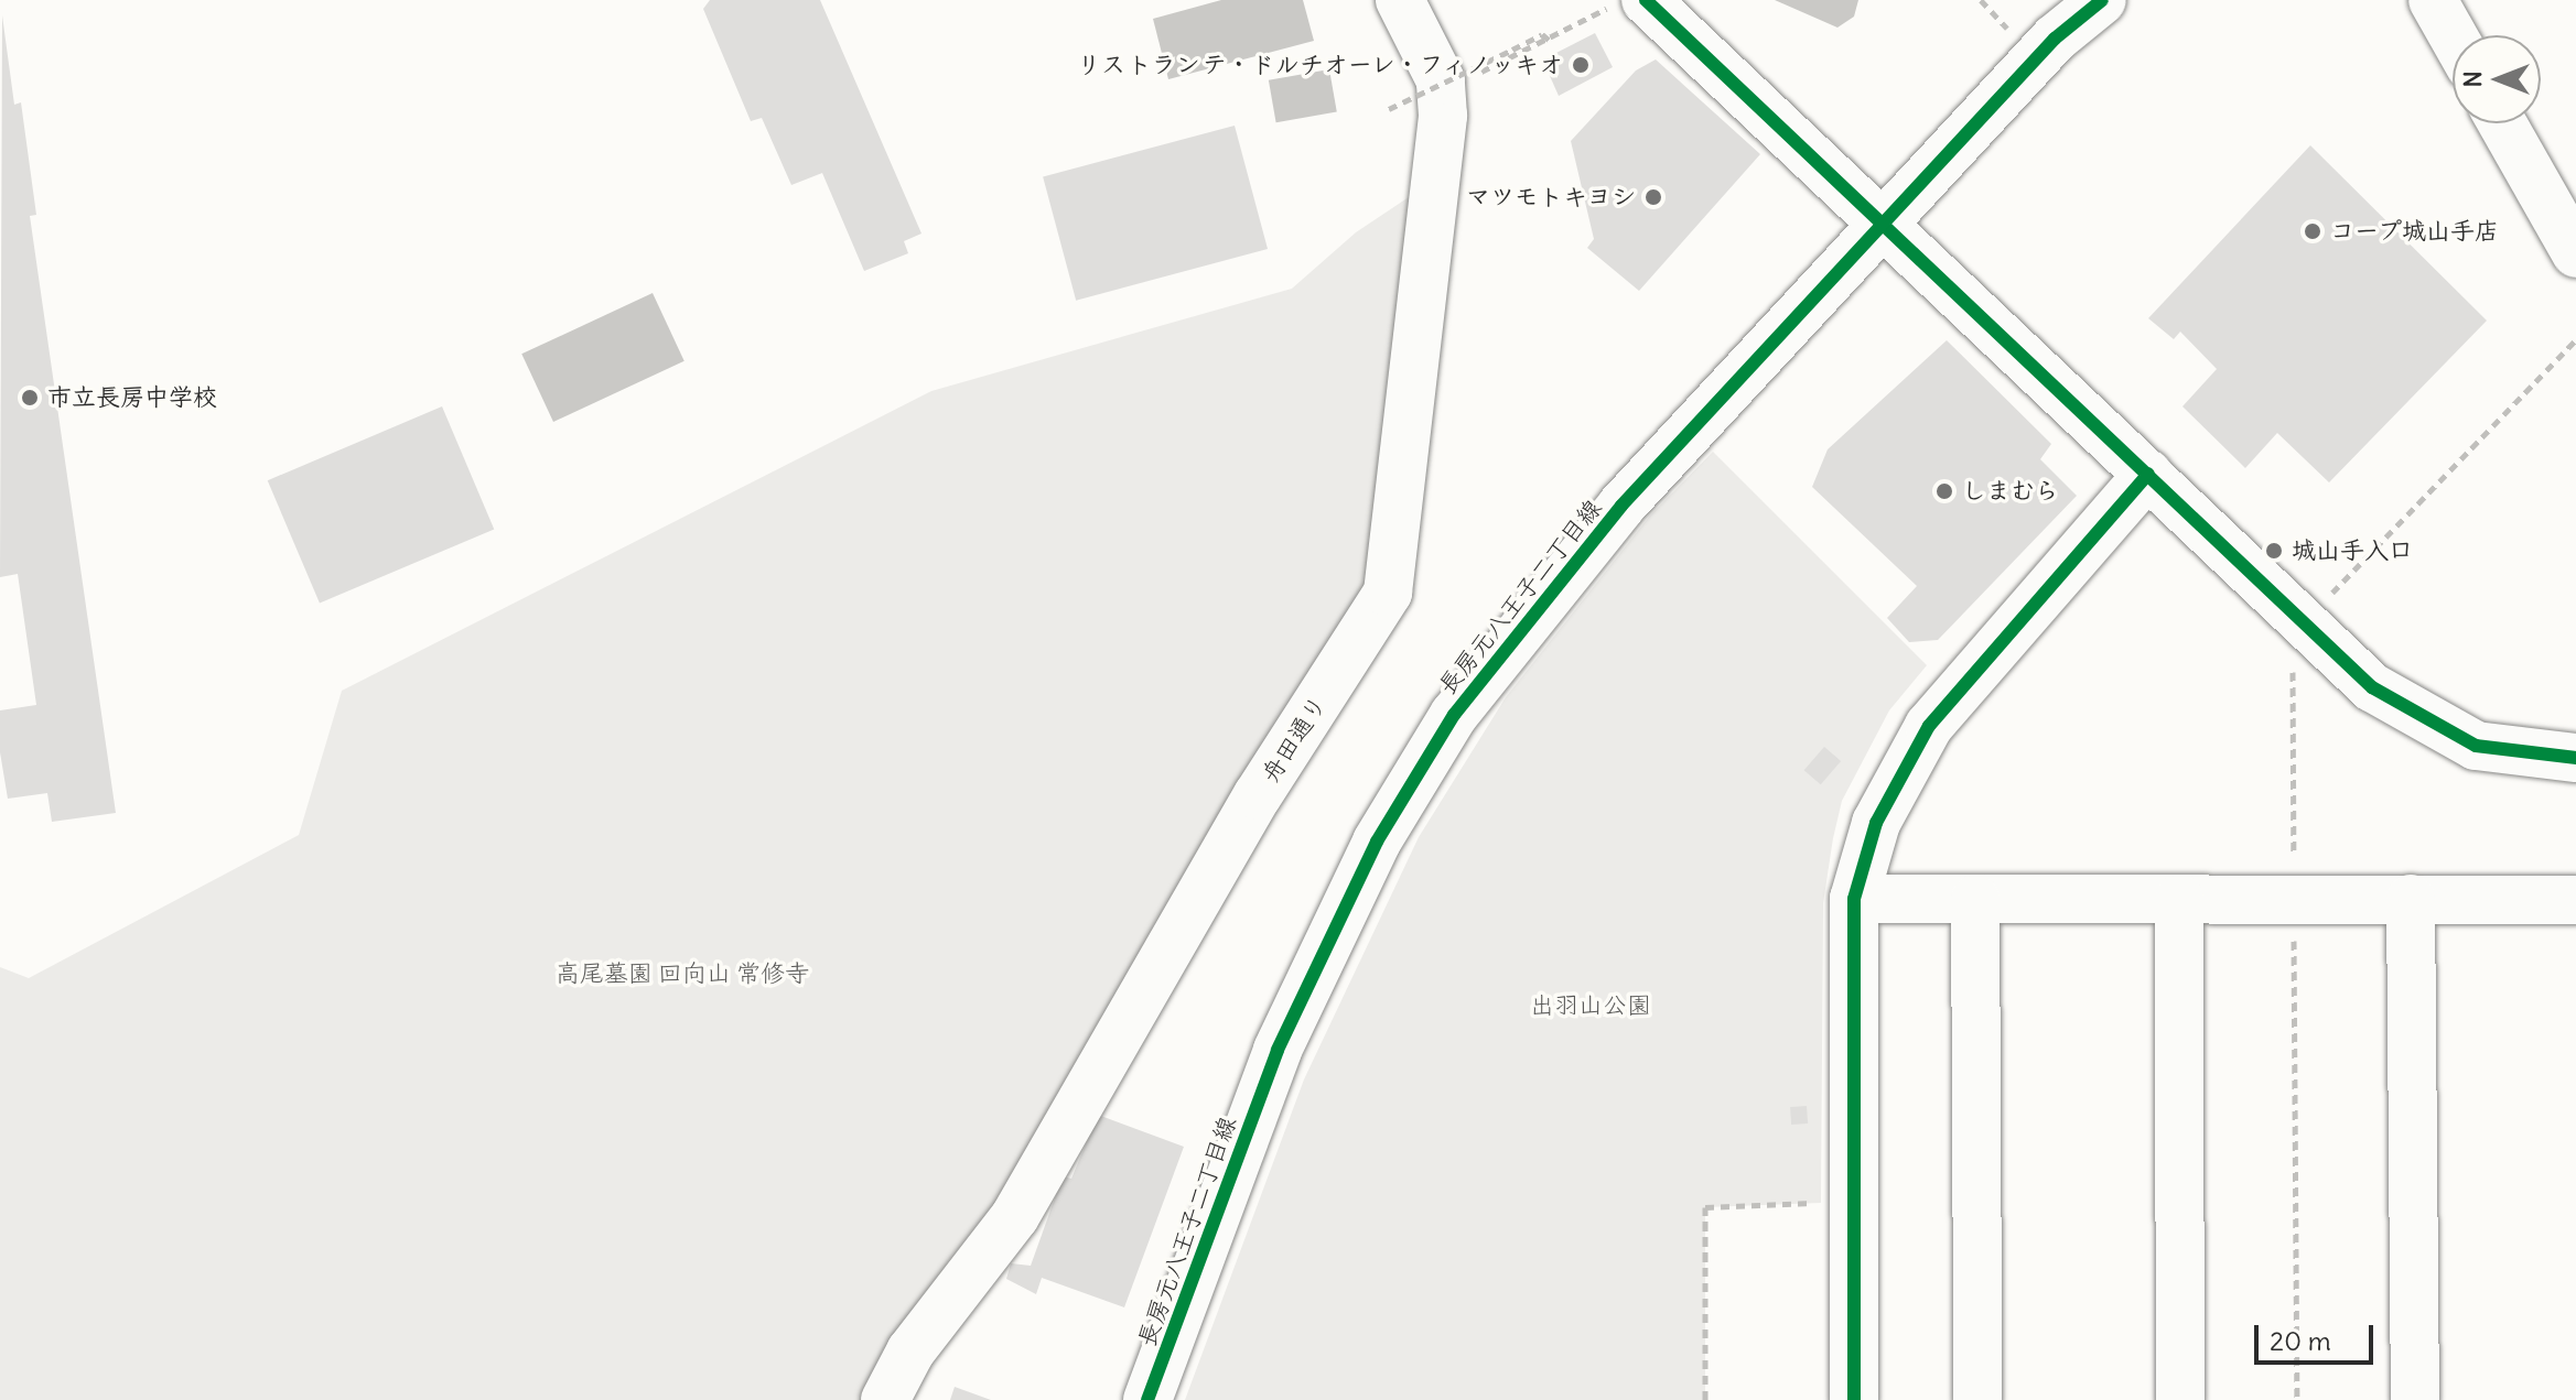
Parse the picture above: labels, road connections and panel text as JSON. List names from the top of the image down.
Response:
{
  "streets": {
    "street": ["長房元八王子二丁目線", "舟田通り"]
  },
  "parks": ["高尾墓園 回向山 常修寺", "出羽山公園"],
  "places": [
    "リストランテ・ドルチオーレ・フィノッキオ",
    "マツモトキヨシ",
    "コープ城山手店",
    "市立長房中学校",
    "しまむら",
    "城山手入口"
  ],
  "scale_bar": "20 m",
  "north": "left"
}
